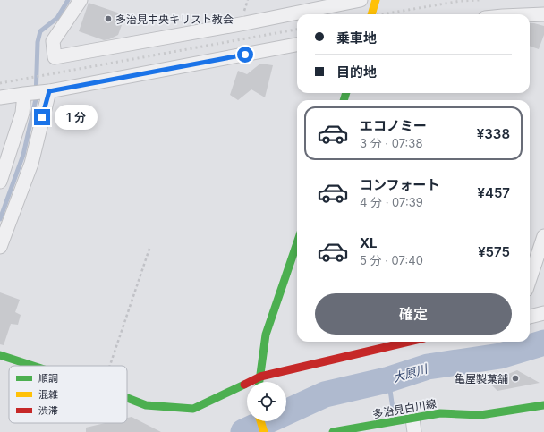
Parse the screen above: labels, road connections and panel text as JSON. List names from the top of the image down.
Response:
{
  "streets": {
    "street": ["多治見白川線"]
  },
  "water": ["大原川"],
  "places": ["多治見中央キリスト教会", "亀屋製菓舗"],
  "legend": ["順調", "混雑", "渋滞"],
  "page": {
    "banner": ["乗車地", "目的地"],
    "bubble": "1 分",
    "list": [
      {
        "name": "エコノミー",
        "note": "3 分 · 07:38",
        "value": "¥338"
      },
      {
        "name": "コンフォート",
        "note": "4 分 · 07:39",
        "value": "¥457"
      },
      {
        "name": "XL",
        "note": "5 分 · 07:40",
        "value": "¥575"
      }
    ],
    "buttons": "確定"
  }
}
